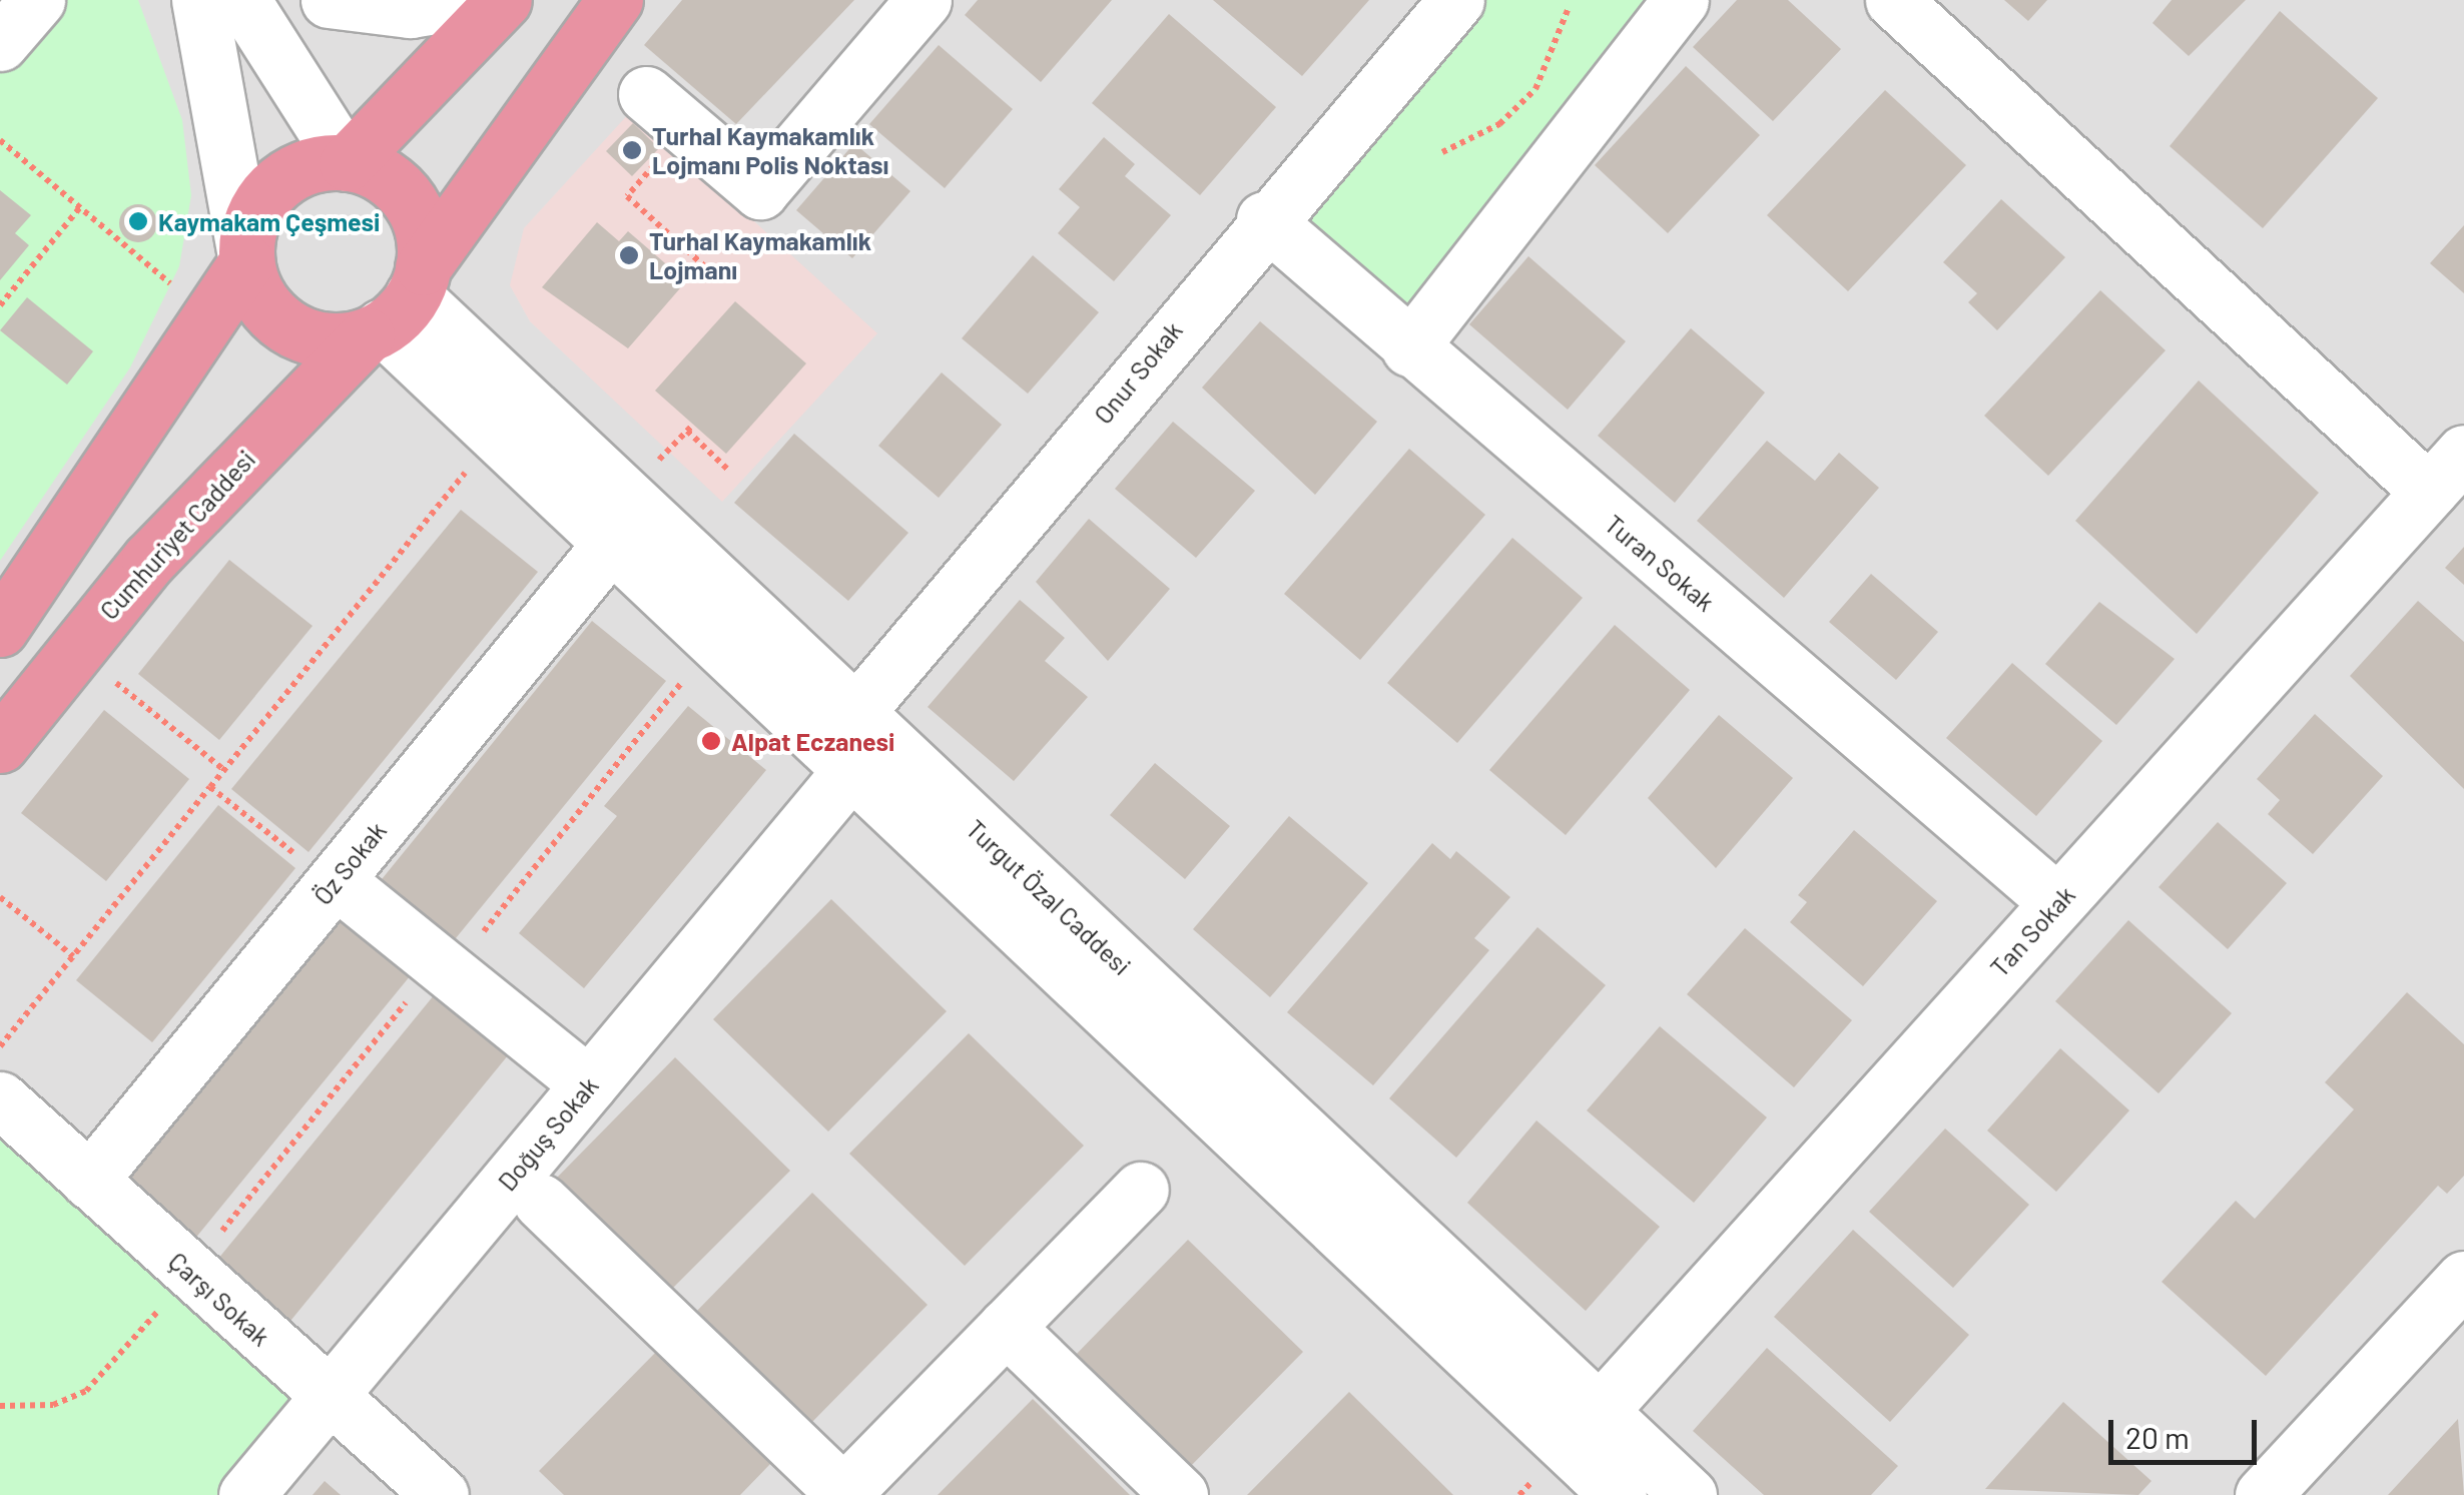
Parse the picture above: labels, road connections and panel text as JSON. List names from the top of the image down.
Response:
{
  "streets": {
    "highway": ["Cumhuriyet Caddesi"],
    "street": [
      "Onur Sokak",
      "Turan Sokak",
      "Öz Sokak",
      "Turgut Özal Caddesi",
      "Tan Sokak",
      "Doğuş Sokak",
      "Çarşı Sokak"
    ]
  },
  "crossings": [
    ["Onur Sokak", "Turan Sokak"],
    ["Onur Sokak", "Turgut Özal Caddesi"],
    ["Onur Sokak", "Doğuş Sokak"],
    ["Cumhuriyet Caddesi", "Turgut Özal Caddesi"],
    ["Turan Sokak", "Tan Sokak"],
    ["Öz Sokak", "Turgut Özal Caddesi"],
    ["Öz Sokak", "Çarşı Sokak"],
    ["Turgut Özal Caddesi", "Tan Sokak"],
    ["Turgut Özal Caddesi", "Doğuş Sokak"],
    ["Doğuş Sokak", "Çarşı Sokak"]
  ],
  "places": [
    "Turhal Kaymakamlık Lojmanı Polis Noktası",
    "Kaymakam Çeşmesi",
    "Turhal Kaymakamlık Lojmanı",
    "Alpat Eczanesi"
  ],
  "scale_bar": "20 m"
}
